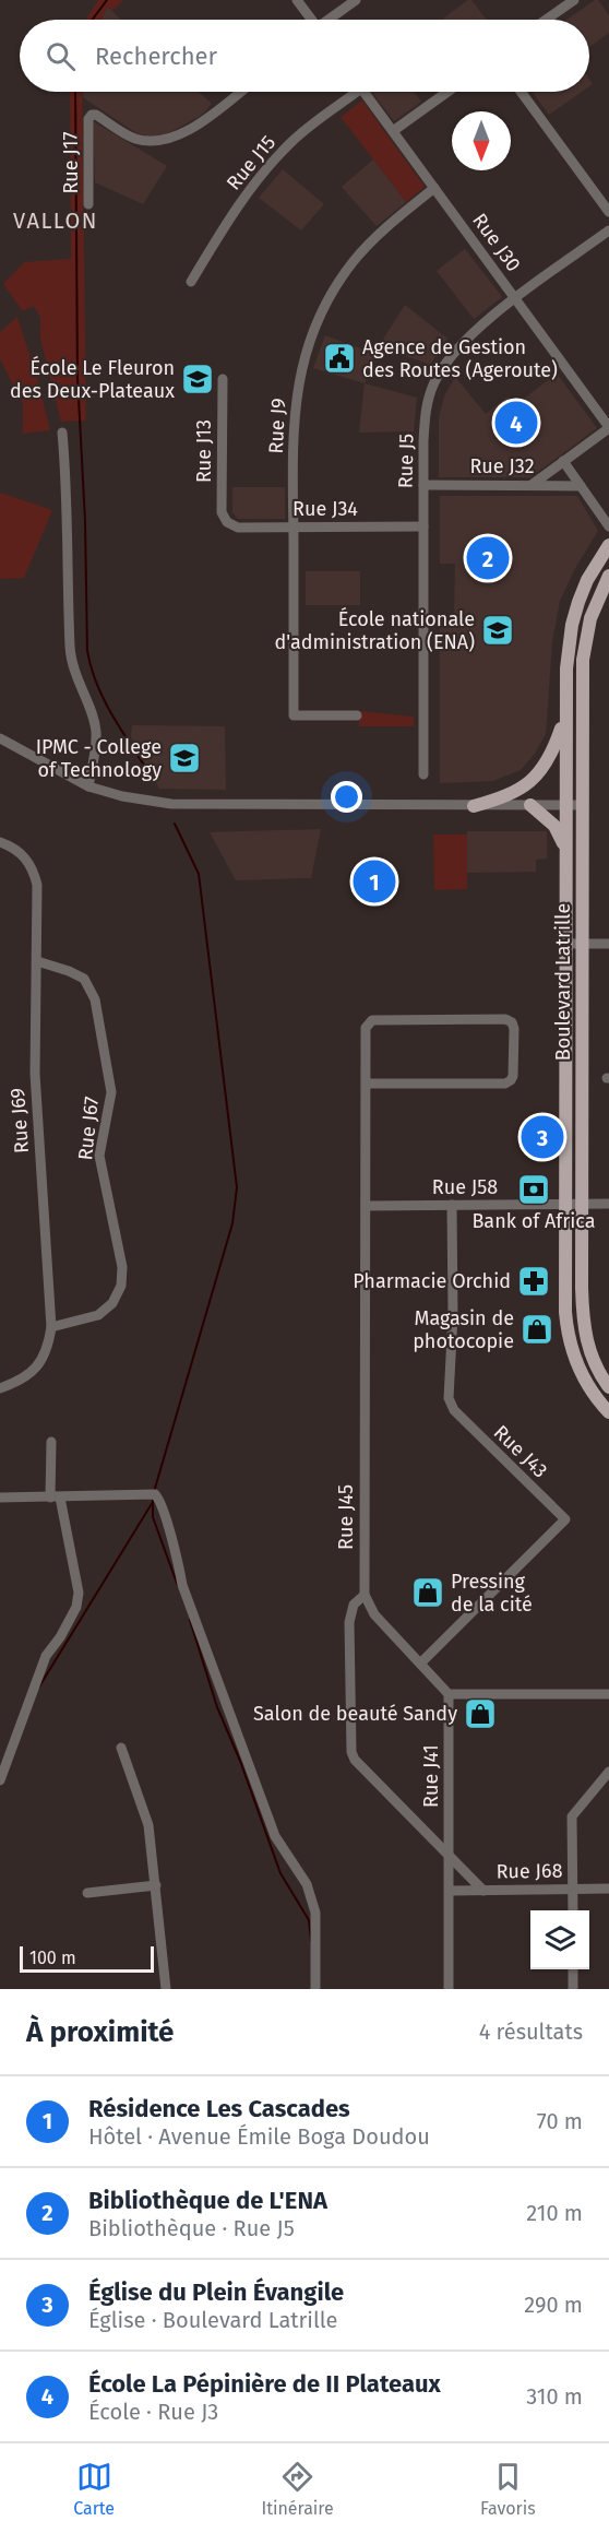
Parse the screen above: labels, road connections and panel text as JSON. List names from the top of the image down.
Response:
{
  "streets": {
    "main road": ["Boulevard Latrille"],
    "street": [
      "Rue J17",
      "Rue J15",
      "Rue J30",
      "Rue J9",
      "Rue J13",
      "Rue J5",
      "Rue J32",
      "Rue J34",
      "Rue J69",
      "Rue J67",
      "Rue J58",
      "Rue J43",
      "Rue J45",
      "Rue J41",
      "Rue J68"
    ]
  },
  "crossings": [
    ["Rue J30", "Rue J9"],
    ["Rue J30", "Rue J5"],
    ["Rue J9", "Rue J34"],
    ["Rue J13", "Rue J34"],
    ["Rue J5", "Rue J32"],
    ["Rue J5", "Rue J34"],
    ["Boulevard Latrille", "Rue J58"],
    ["Rue J69", "Rue J67"],
    ["Rue J58", "Rue J43"],
    ["Rue J58", "Rue J45"],
    ["Rue J45", "Rue J41"],
    ["Rue J45", "Rue J68"],
    ["Rue J41", "Rue J68"]
  ],
  "districts": ["VALLON"],
  "places": {
    "public building": ["Agence de Gestion des Routes (Ageroute)"],
    "school or university": ["École Le Fleuron des Deux-Plateaux", "École nationale d'administration (ENA)", "IPMC - College of Technology"],
    "bank": ["Bank of Africa"],
    "pharmacy": ["Pharmacie Orchid"],
    "shop": ["Magasin de photocopie", "Pressing de la cité", "Salon de beauté Sandy"]
  },
  "scale_bar": "100 m",
  "north": "bottom",
  "page": {
    "search": "Rechercher",
    "pins": [
      "4",
      "2",
      "1",
      "3"
    ],
    "scale": "100 m",
    "heading": ["À proximité", "4 résultats"],
    "list": [
      {
        "mark": "1",
        "name": "Résidence Les Cascades",
        "note": "Hôtel · Avenue Émile Boga Doudou",
        "value": "70 m"
      },
      {
        "mark": "2",
        "name": "Bibliothèque de L'ENA",
        "note": "Bibliothèque · Rue J5",
        "value": "210 m"
      },
      {
        "mark": "3",
        "name": "Église du Plein Évangile",
        "note": "Église · Boulevard Latrille",
        "value": "290 m"
      },
      {
        "mark": "4",
        "name": "École La Pépinière de II Plateaux",
        "note": "École · Rue J3",
        "value": "310 m"
      }
    ],
    "nav": ["Carte", "Itinéraire", "Favoris"]
  }
}
